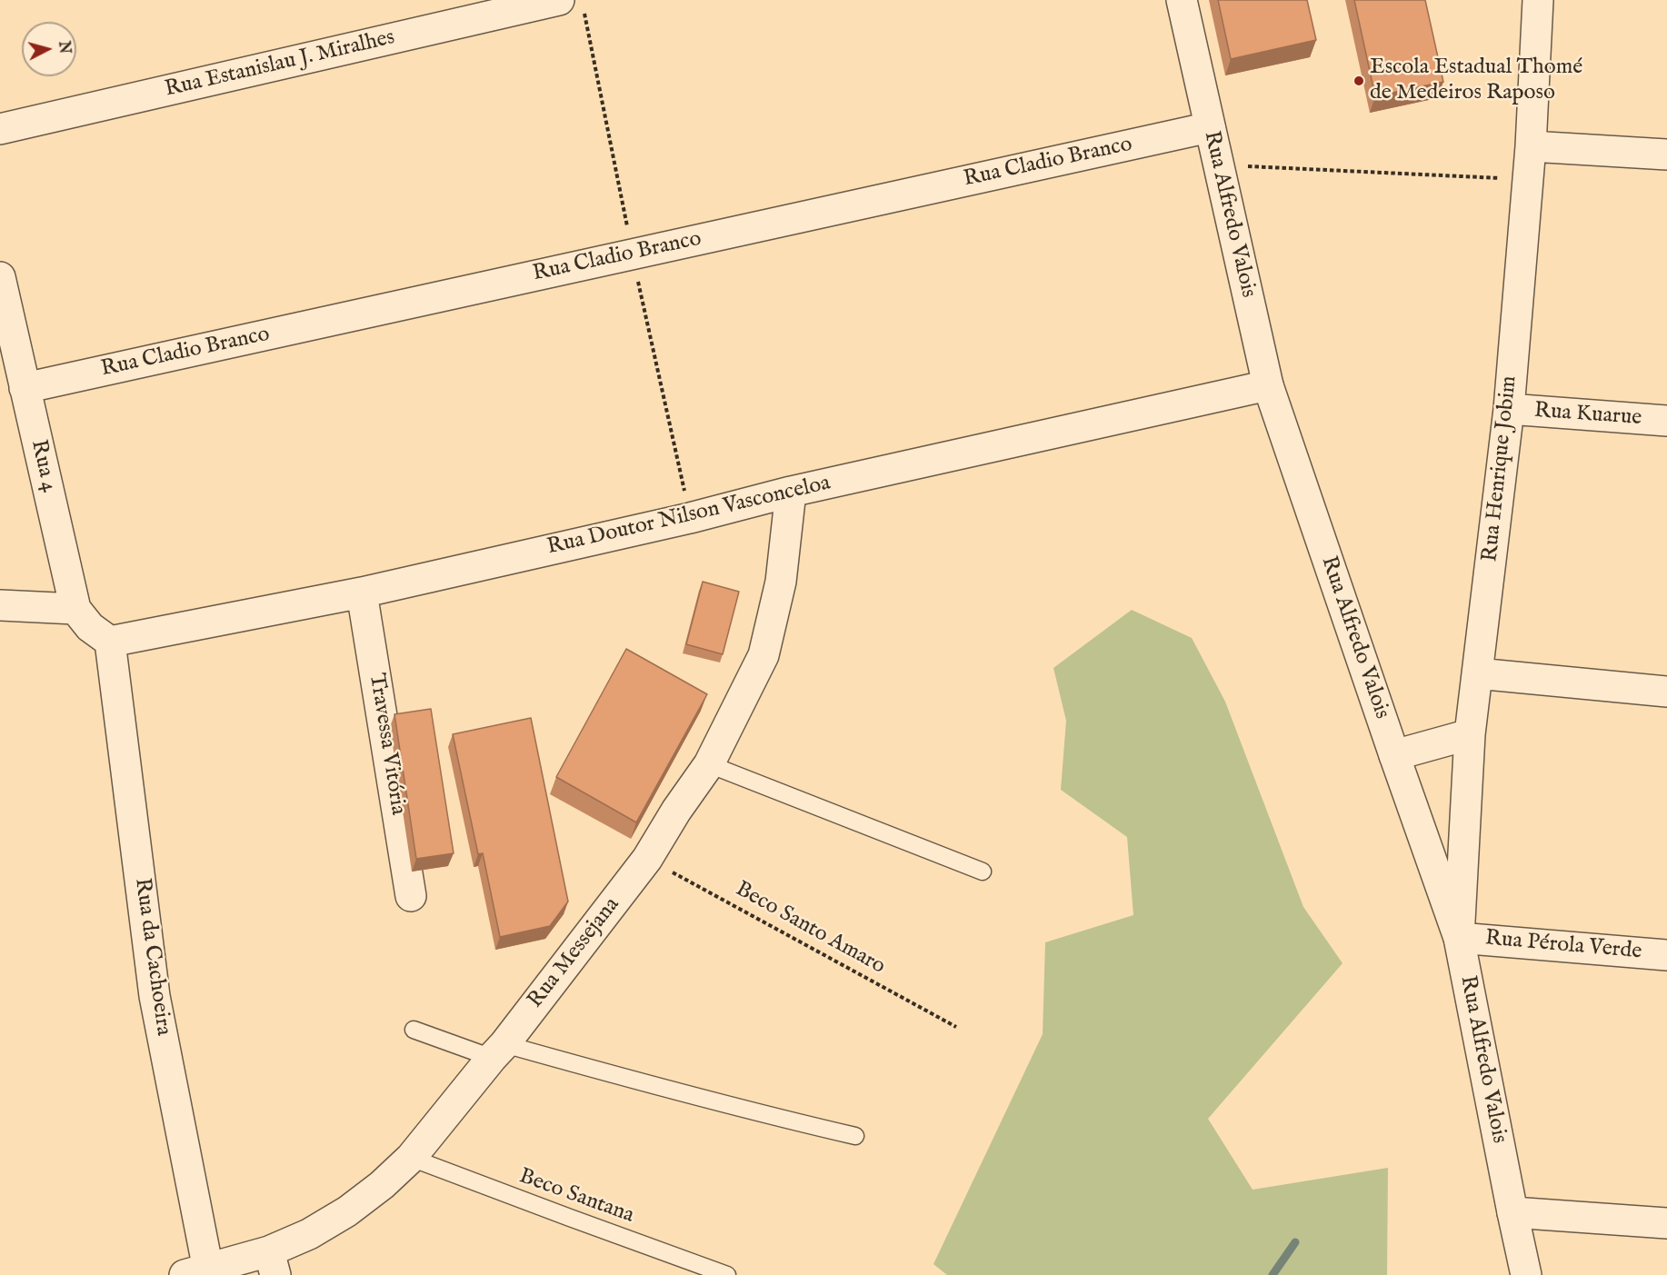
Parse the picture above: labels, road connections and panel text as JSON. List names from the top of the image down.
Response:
{
  "streets": {
    "street": [
      "Rua Estanislau J. Miralhes",
      "Rua Cladio Branco",
      "Rua Alfredo Valois",
      "Rua Kuarue",
      "Rua 4",
      "Rua Henrique Jobim",
      "Rua Doutor Nilson Vasconceloa",
      "Travessa Vitória",
      "Rua Pérola Verde",
      "Rua Messejana",
      "Rua da Cachoeira"
    ],
    "lane": ["Beco Santana"],
    "path": ["Beco Santo Amaro"]
  },
  "crossings": [
    ["Rua Cladio Branco", "Rua Alfredo Valois"],
    ["Rua Cladio Branco", "Rua 4"],
    ["Rua Alfredo Valois", "Rua Henrique Jobim"],
    ["Rua Alfredo Valois", "Rua Doutor Nilson Vasconceloa"],
    ["Rua Alfredo Valois", "Rua Pérola Verde"],
    ["Rua Kuarue", "Rua Henrique Jobim"],
    ["Rua 4", "Rua Doutor Nilson Vasconceloa"],
    ["Rua 4", "Rua da Cachoeira"],
    ["Rua Henrique Jobim", "Rua Pérola Verde"],
    ["Rua Doutor Nilson Vasconceloa", "Travessa Vitória"],
    ["Rua Doutor Nilson Vasconceloa", "Rua Messejana"],
    ["Rua Doutor Nilson Vasconceloa", "Rua da Cachoeira"],
    ["Beco Santo Amaro", "Rua Messejana"],
    ["Rua Messejana", "Rua da Cachoeira"],
    ["Rua Messejana", "Beco Santana"]
  ],
  "places": ["Escola Estadual Thomé de Medeiros Raposo"],
  "north": "right"
}
